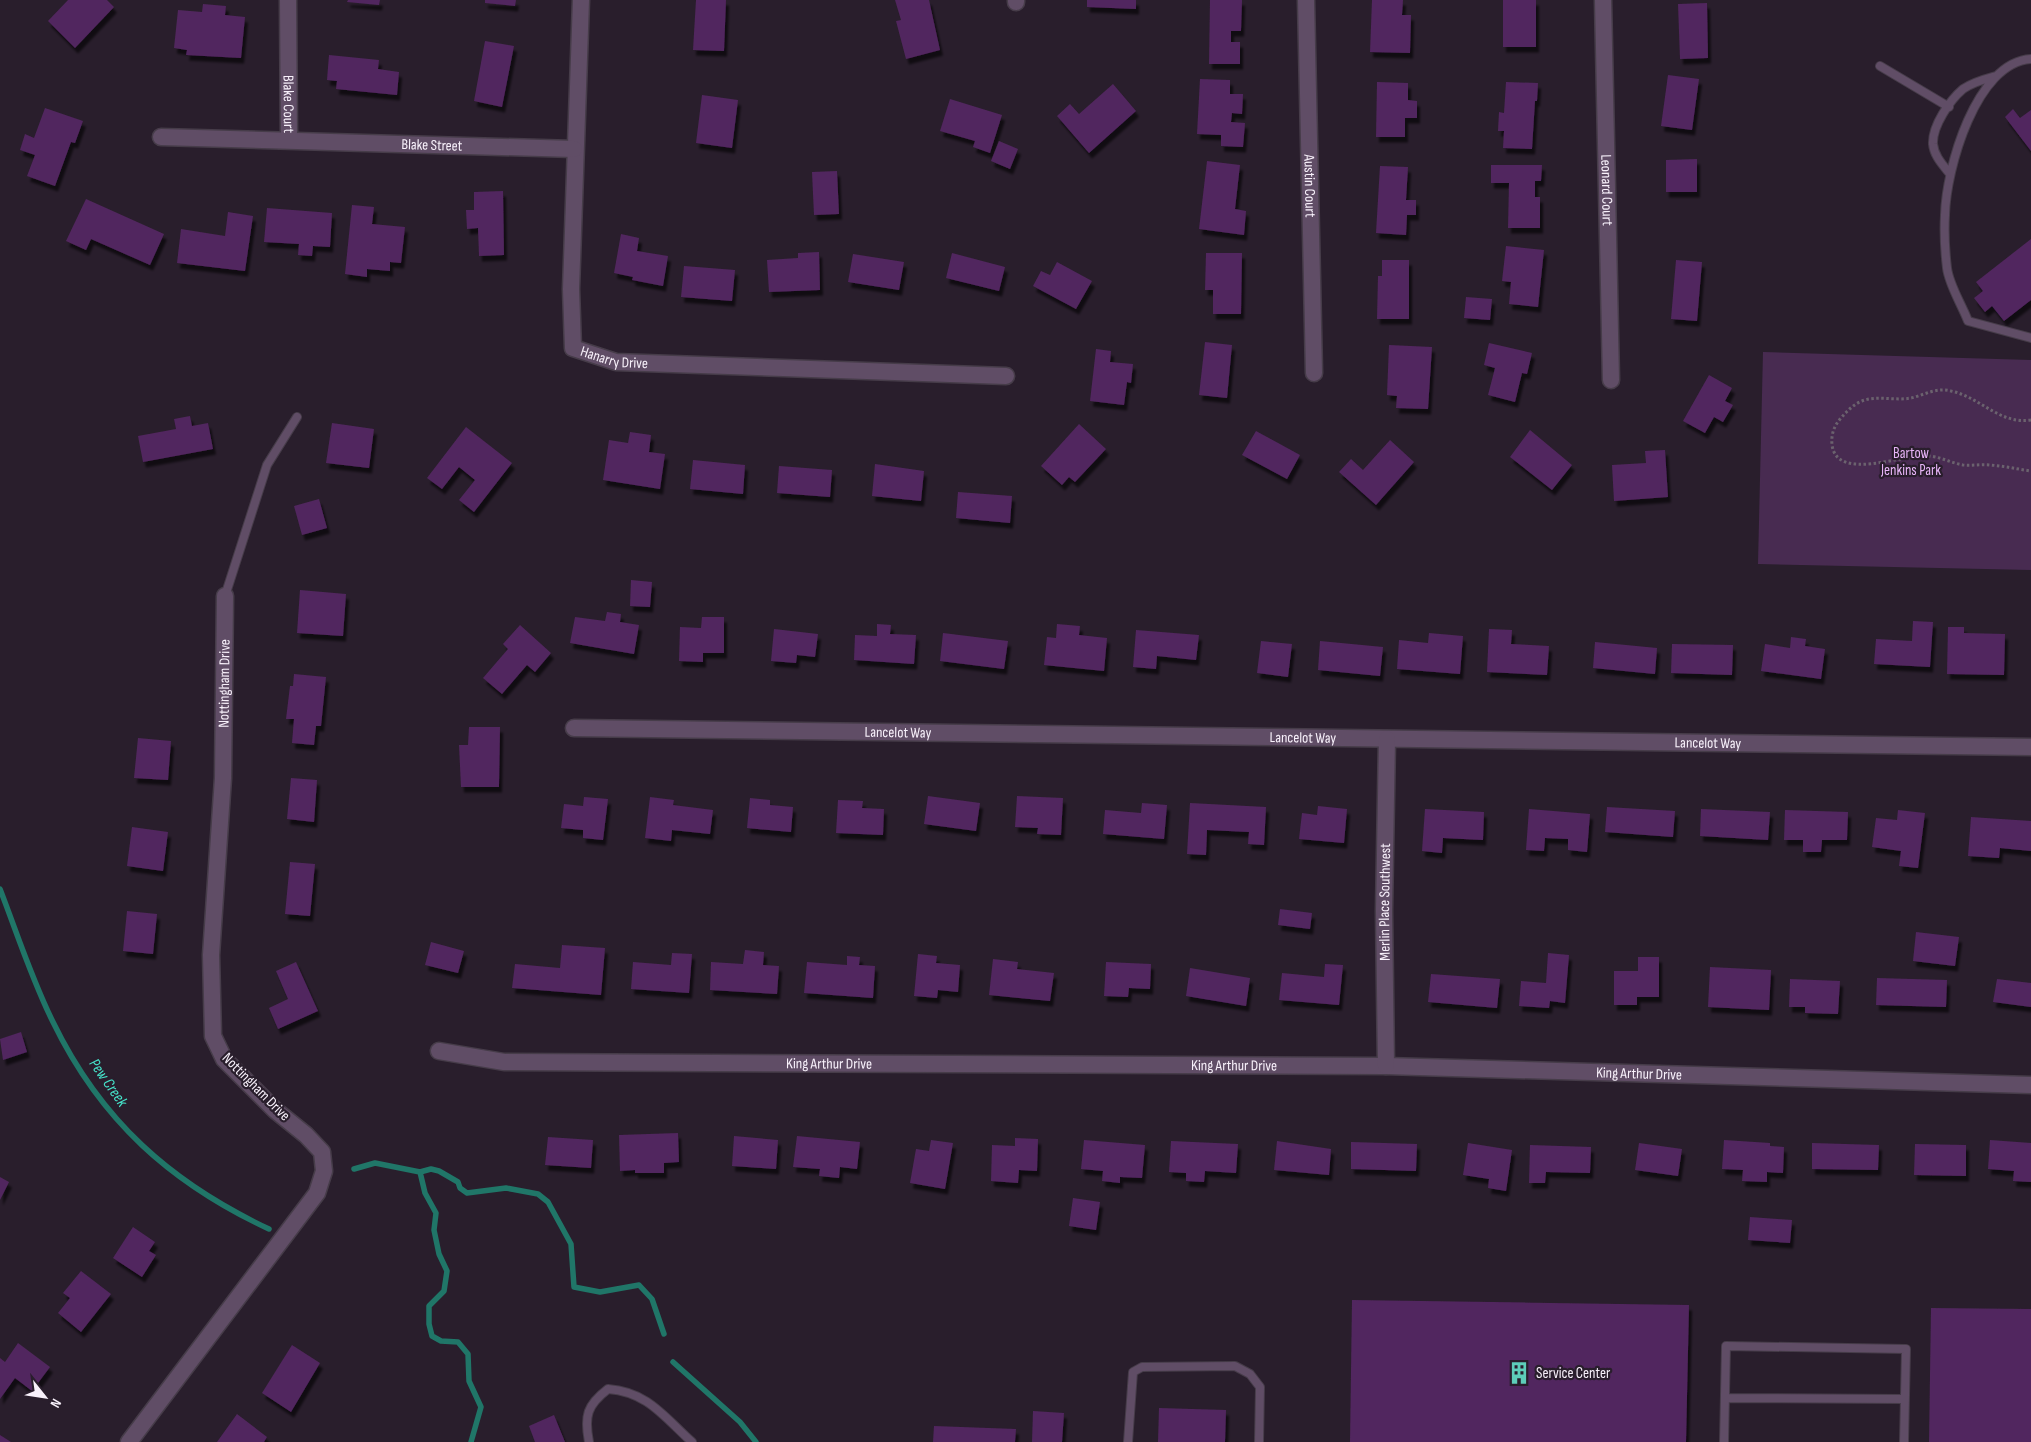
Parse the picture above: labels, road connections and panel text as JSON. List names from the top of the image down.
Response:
{
  "streets": {
    "street": [
      "Blake Court",
      "Blake Street",
      "Austin Court",
      "Leonard Court",
      "Hanarry Drive",
      "Nottingham Drive",
      "Lancelot Way",
      "Merlin Place Southwest",
      "King Arthur Drive"
    ]
  },
  "crossings": [
    ["Blake Court", "Blake Street"],
    ["Blake Street", "Hanarry Drive"],
    ["Lancelot Way", "Merlin Place Southwest"],
    ["Merlin Place Southwest", "King Arthur Drive"]
  ],
  "water": ["Pew Creek"],
  "parks": ["Bartow Jenkins Park"],
  "places": {
    "building": ["Service Center"]
  },
  "north": "bottom right"
}
